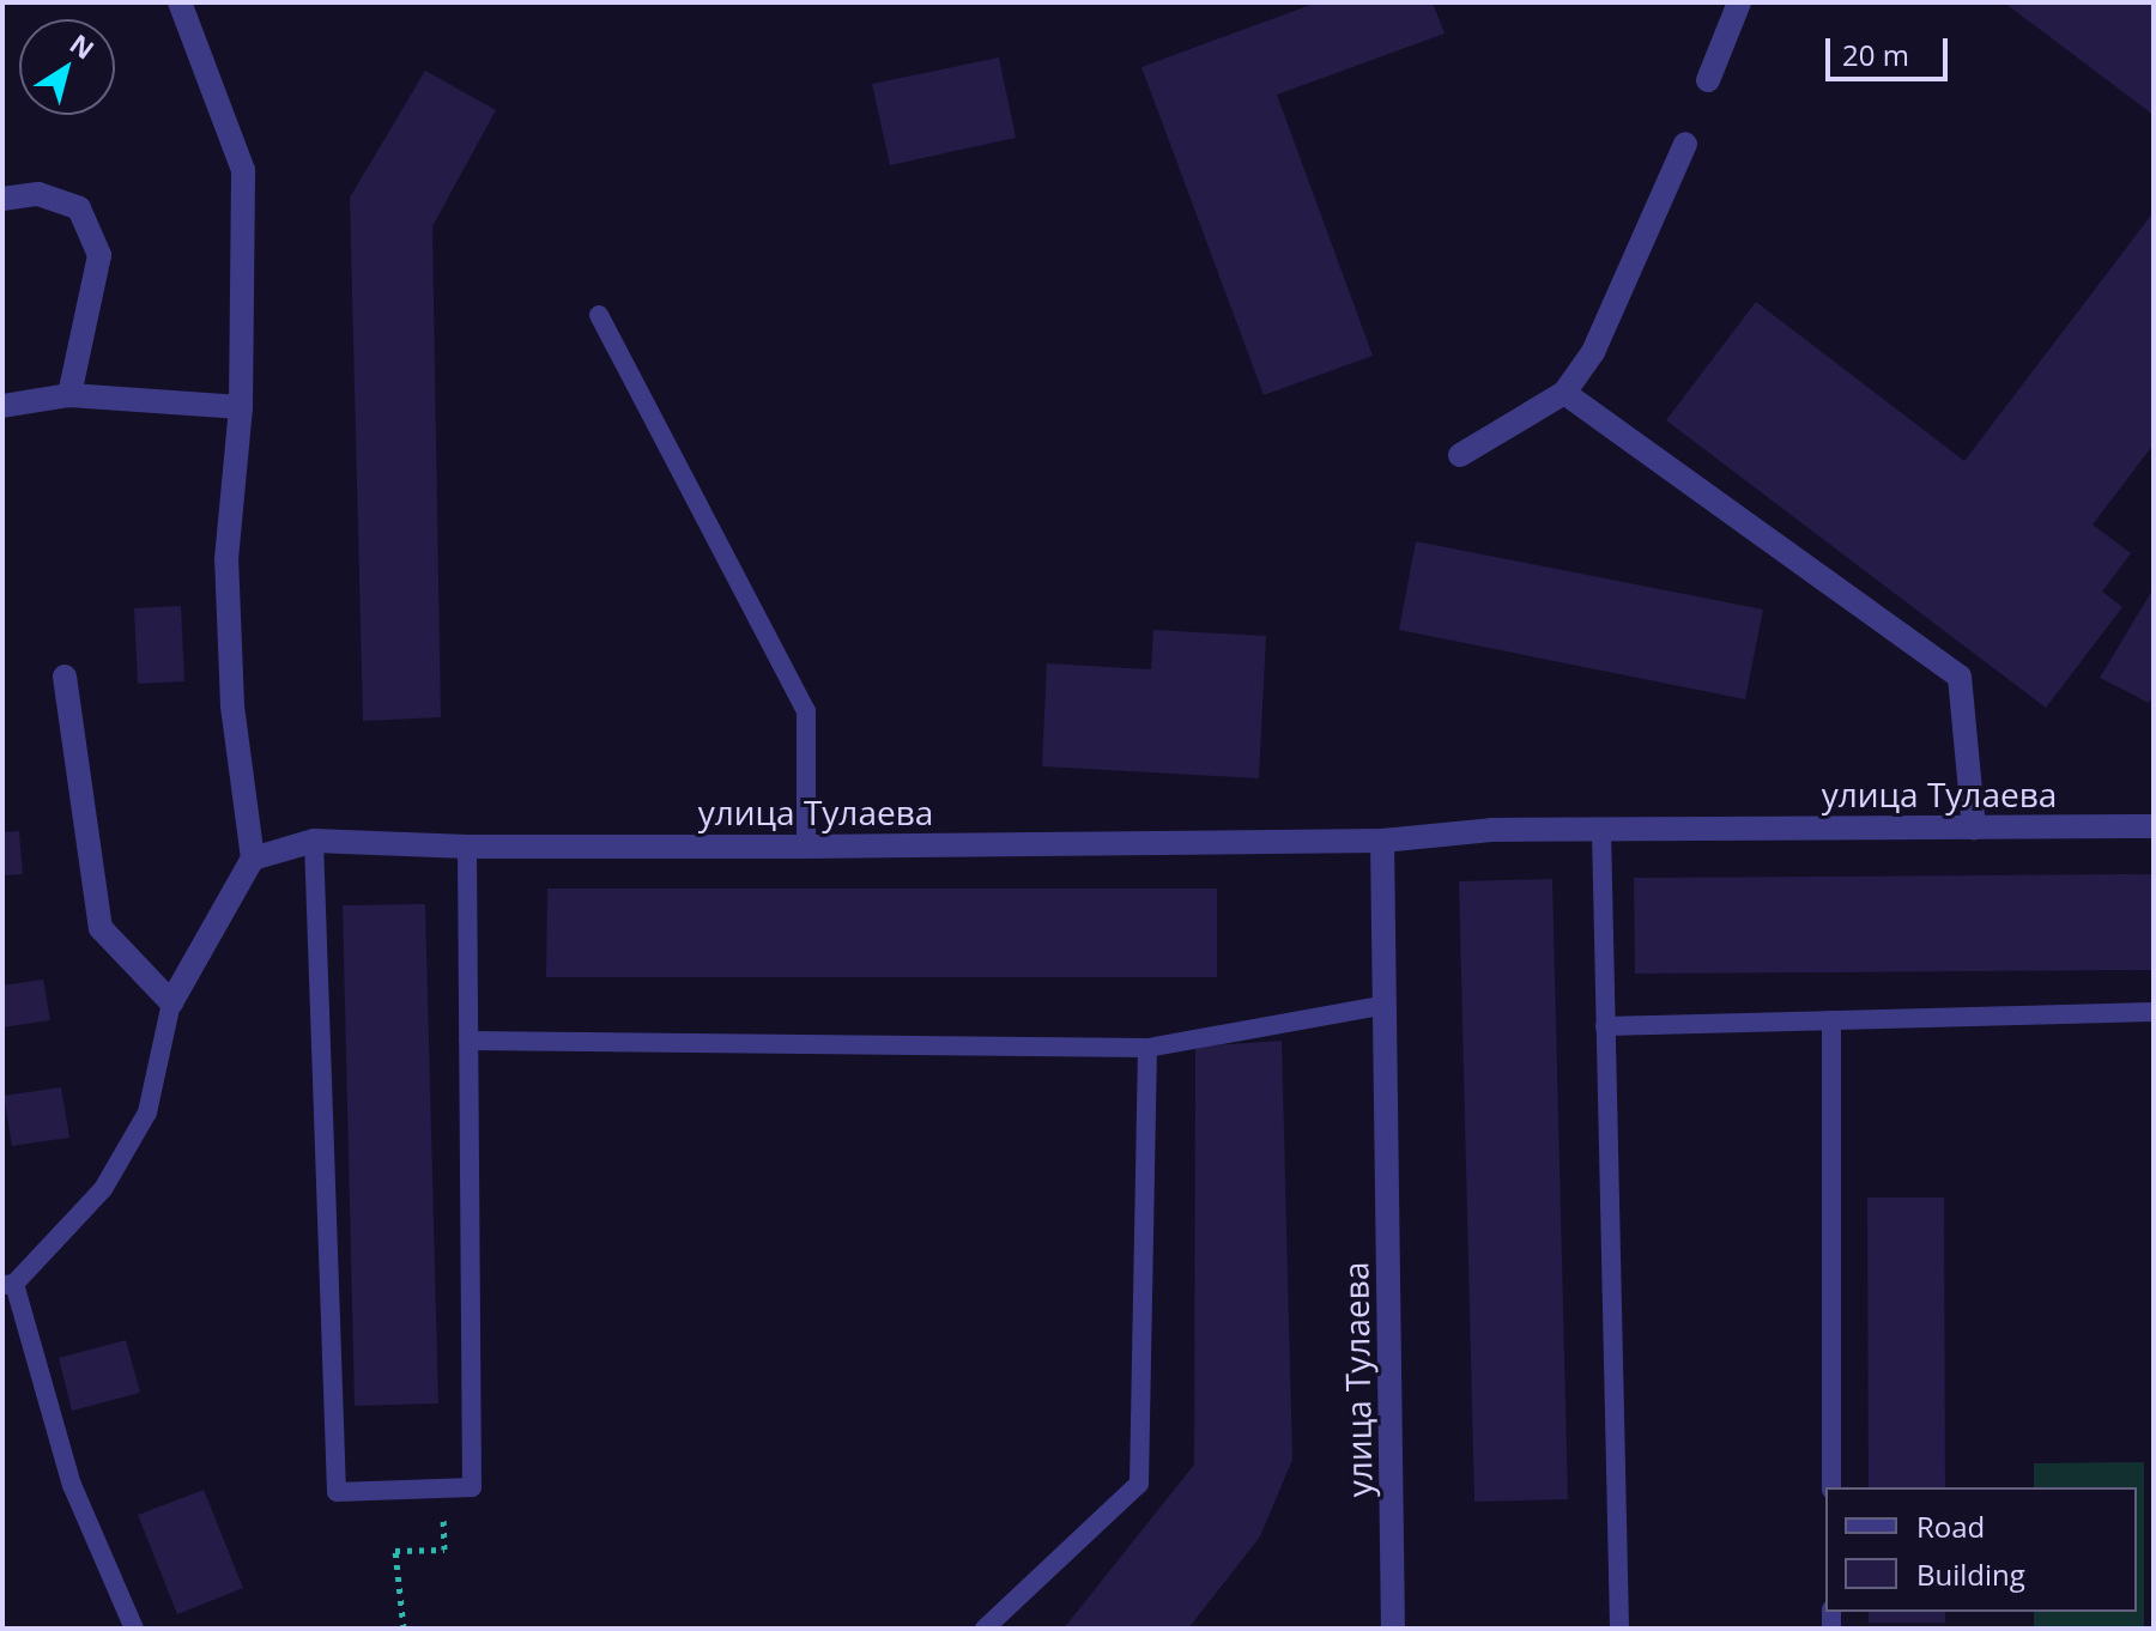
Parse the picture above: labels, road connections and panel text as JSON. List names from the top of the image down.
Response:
{
  "streets": {
    "street": ["улица Тулаева"]
  },
  "legend": ["Road", "Building"],
  "scale_bar": "20 m",
  "north": "top right"
}
